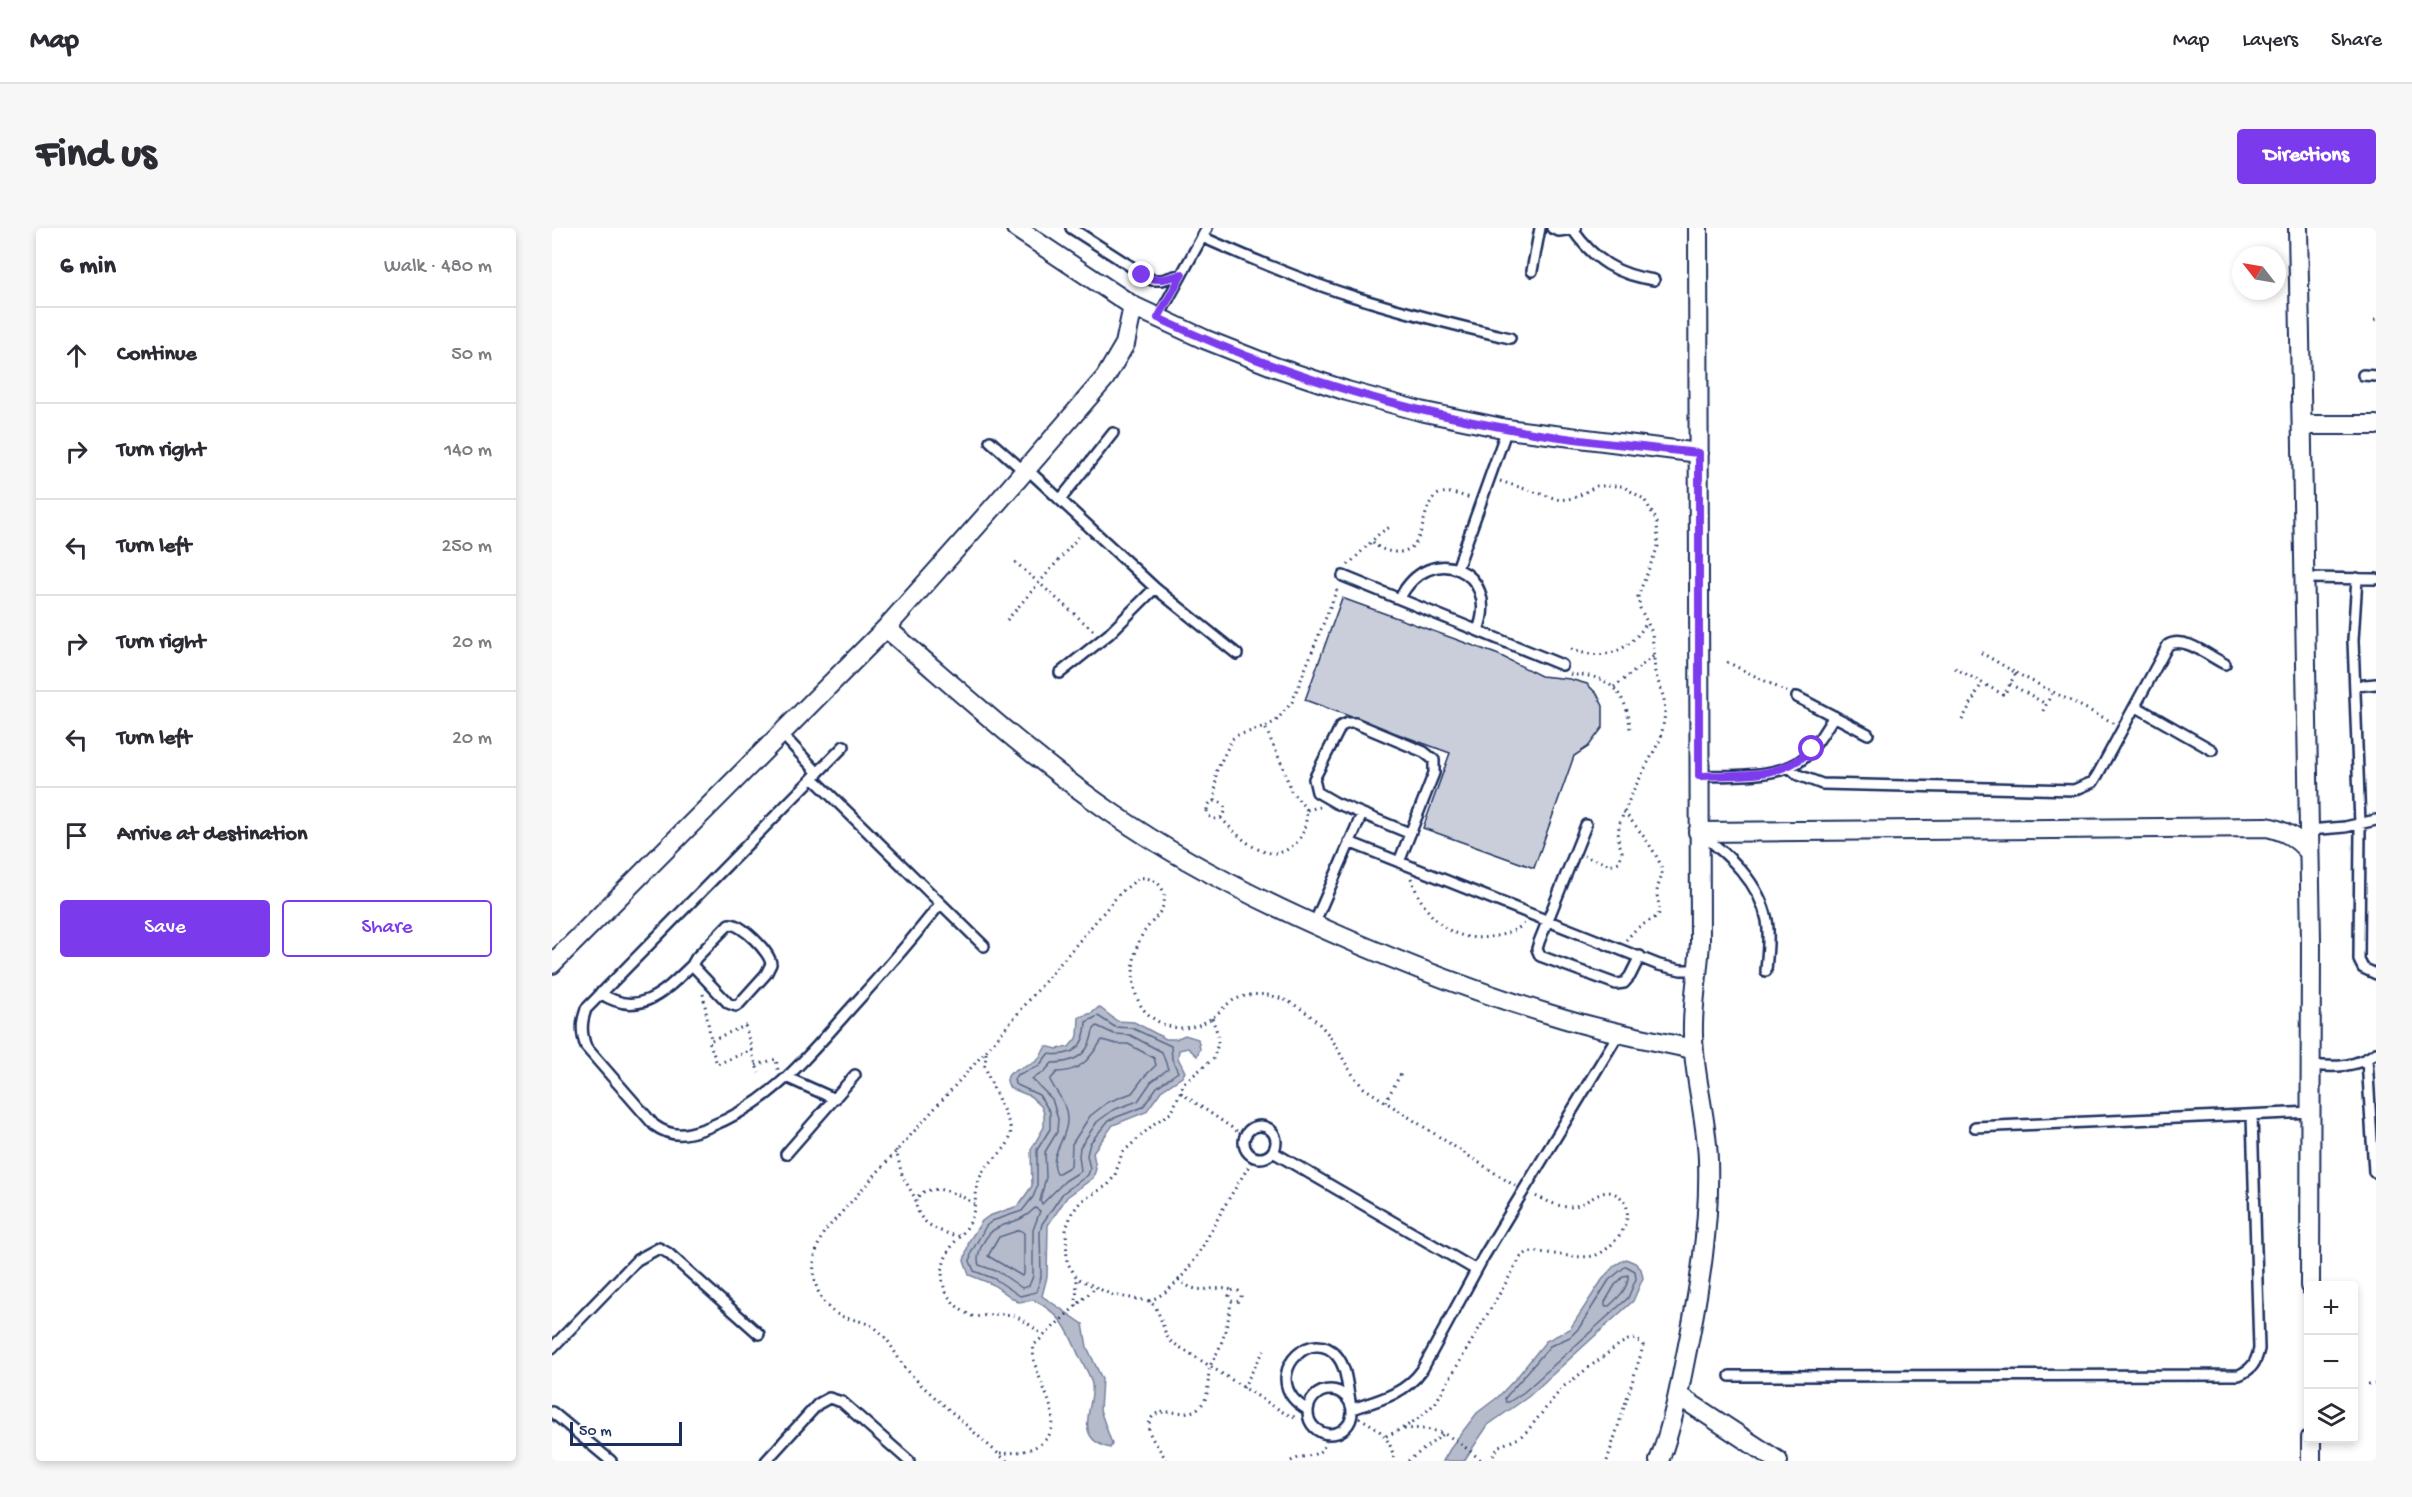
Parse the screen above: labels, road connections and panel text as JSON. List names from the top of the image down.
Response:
{
  "scale_bar": "50 m",
  "north": "top left",
  "page": {
    "header": "Map",
    "nav": ["Map", "Layers", "Share"],
    "buttons": [
      "Directions",
      ["Save", "Share"]
    ],
    "title": "Find us",
    "heading": ["6 min", "Walk · 480 m"],
    "list": [
      ["Continue", "50 m"],
      ["Turn right", "140 m"],
      ["Turn left", "250 m"],
      ["Turn right", "20 m"],
      ["Turn left", "20 m"],
      "Arrive at destination"
    ],
    "map_buttons": ["+", "−"],
    "scale": "50 m"
  }
}
